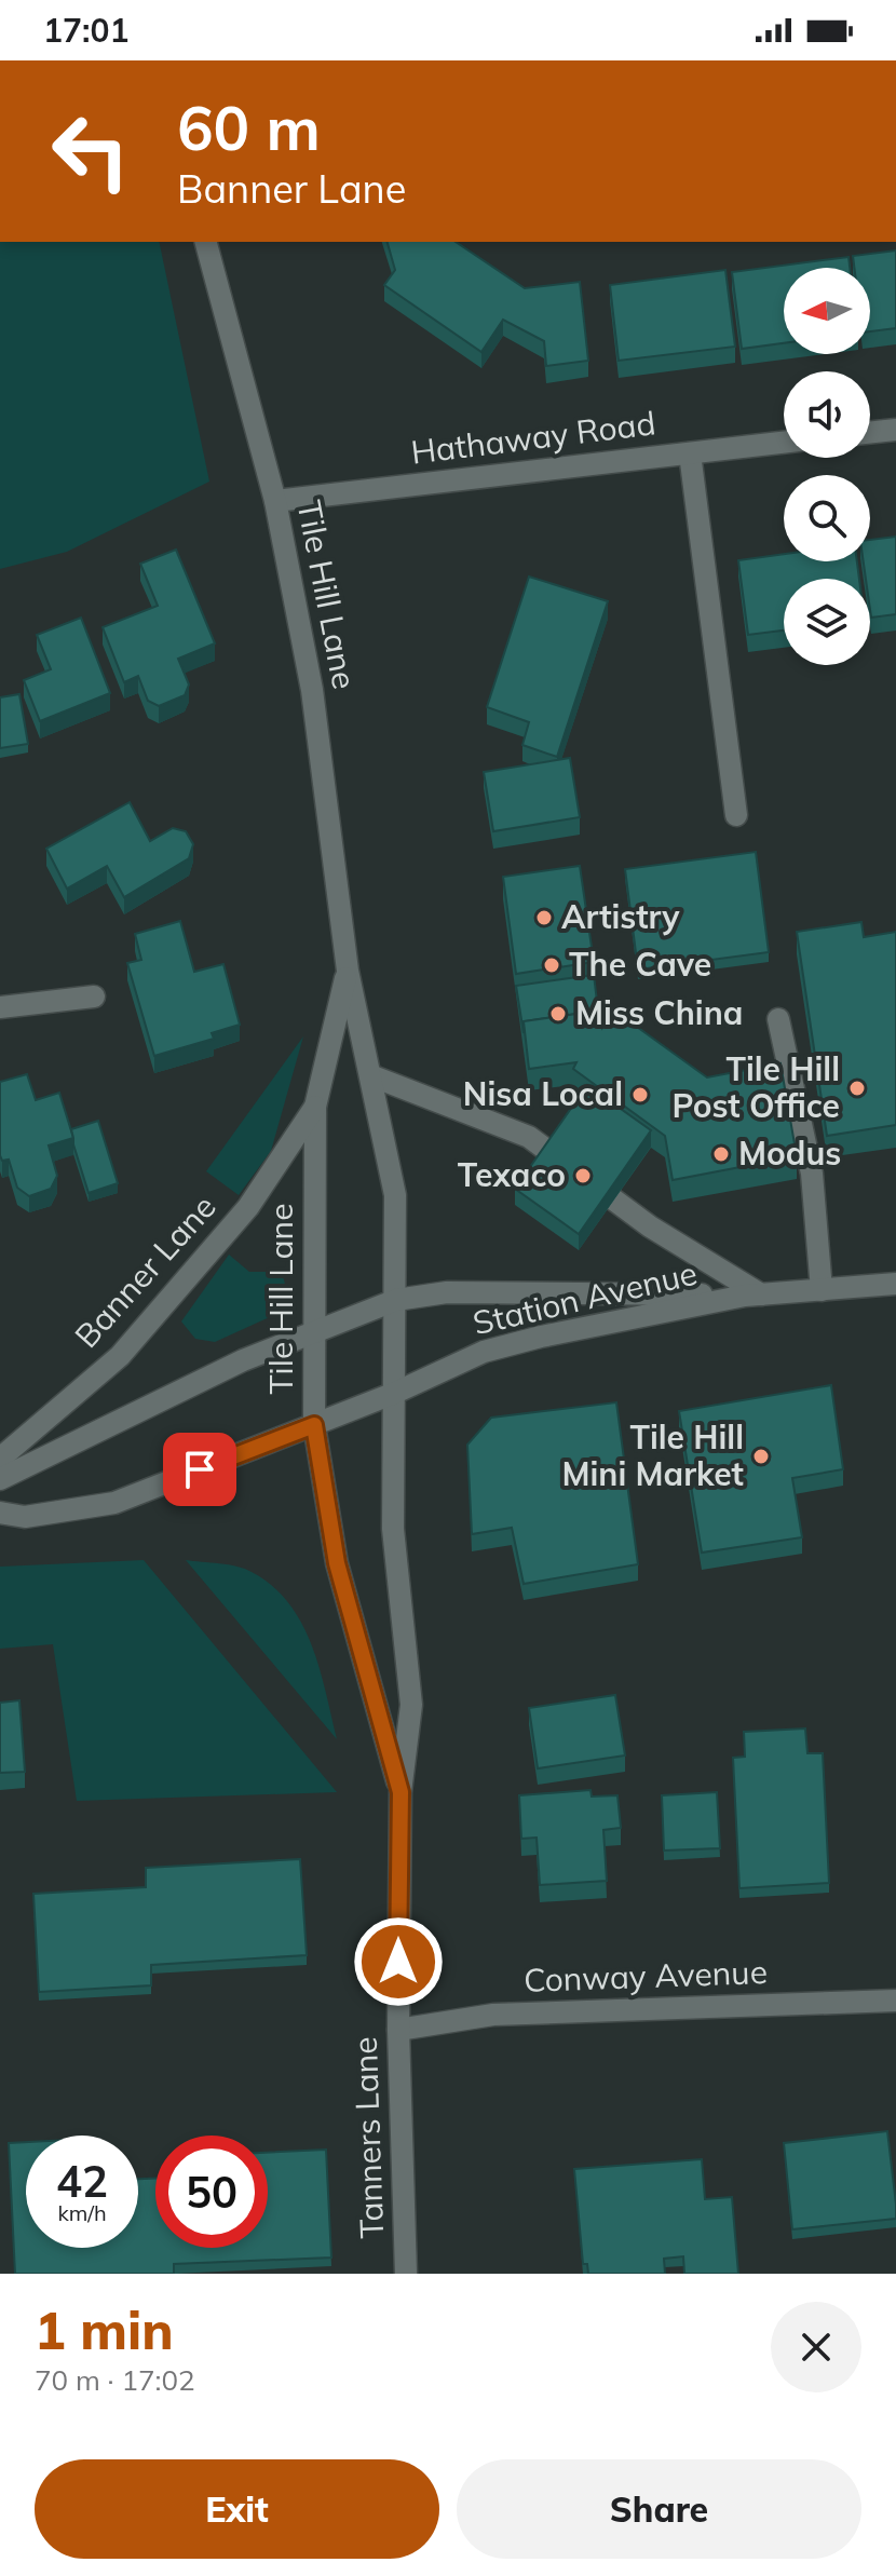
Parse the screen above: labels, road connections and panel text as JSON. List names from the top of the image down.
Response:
{
  "streets": {
    "street": [
      "Hathaway Road",
      "Tile Hill Lane",
      "Banner Lane",
      "Station Avenue",
      "Conway Avenue",
      "Tanners Lane"
    ]
  },
  "crossings": [
    ["Hathaway Road", "Tile Hill Lane"],
    ["Tile Hill Lane", "Banner Lane"],
    ["Tile Hill Lane", "Station Avenue"],
    ["Tile Hill Lane", "Tanners Lane"],
    ["Station Avenue", "Tanners Lane"],
    ["Conway Avenue", "Tanners Lane"]
  ],
  "places": [
    "Artistry",
    "The Cave",
    "Miss China",
    "Tile Hill Post Office",
    "Nisa Local",
    "Modus",
    "Texaco",
    "Tile Hill Mini Market"
  ],
  "north": "left",
  "page": {
    "status": "17:01",
    "turn": ["60 m", "Banner Lane"],
    "speed": "42 km/h",
    "limit": "50",
    "heading": ["1 min", "70 m · 17:02"],
    "buttons": ["Exit", "Share"]
  }
}
